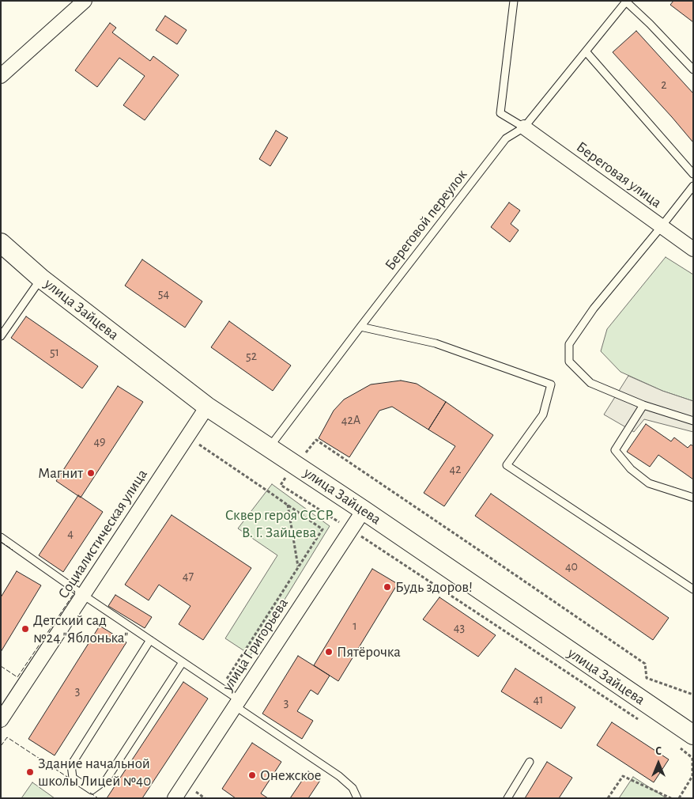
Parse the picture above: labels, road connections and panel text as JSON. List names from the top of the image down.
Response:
{
  "streets": {
    "main road": ["улица Зайцева"],
    "street": ["Береговая улица", "Социалистическая улица", "улица Григорьева"],
    "lane": ["Береговой переулок"]
  },
  "crossings": [
    ["Береговая улица", "Береговой переулок"],
    ["Береговой переулок", "улица Зайцева"],
    ["улица Зайцева", "Социалистическая улица"],
    ["улица Зайцева", "улица Григорьева"]
  ],
  "parks": ["Сквер героя СССР В. Г. Зайцева"],
  "places": [
    "Магнит",
    "Будь здоров!",
    "Детский сад №24 \"Яблонька\"",
    "Пятёрочка",
    "Здание начальной школы Лицей №40",
    "Онежское"
  ],
  "house_numbers": [
    "2",
    "54",
    "51",
    "52",
    "42А",
    "49",
    "42",
    "4",
    "40",
    "47",
    "1",
    "43",
    "3",
    "41",
    "3"
  ],
  "north": "top"
}
